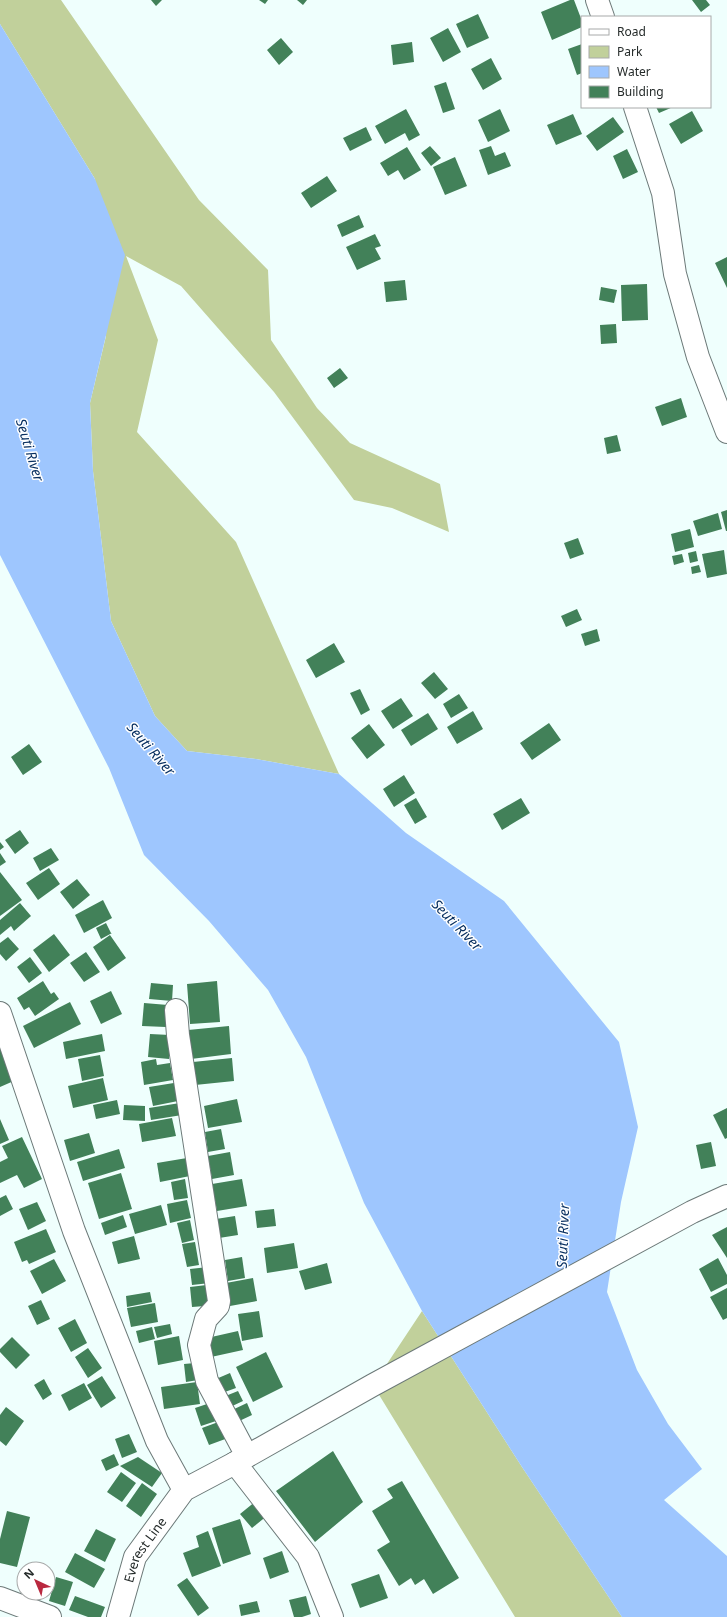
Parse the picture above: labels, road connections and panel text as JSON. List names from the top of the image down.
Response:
{
  "streets": {
    "street": ["Everest Line"]
  },
  "water": ["Seuti River"],
  "legend": [
    "Road",
    "Park",
    "Water",
    "Building"
  ],
  "north": "top left"
}
